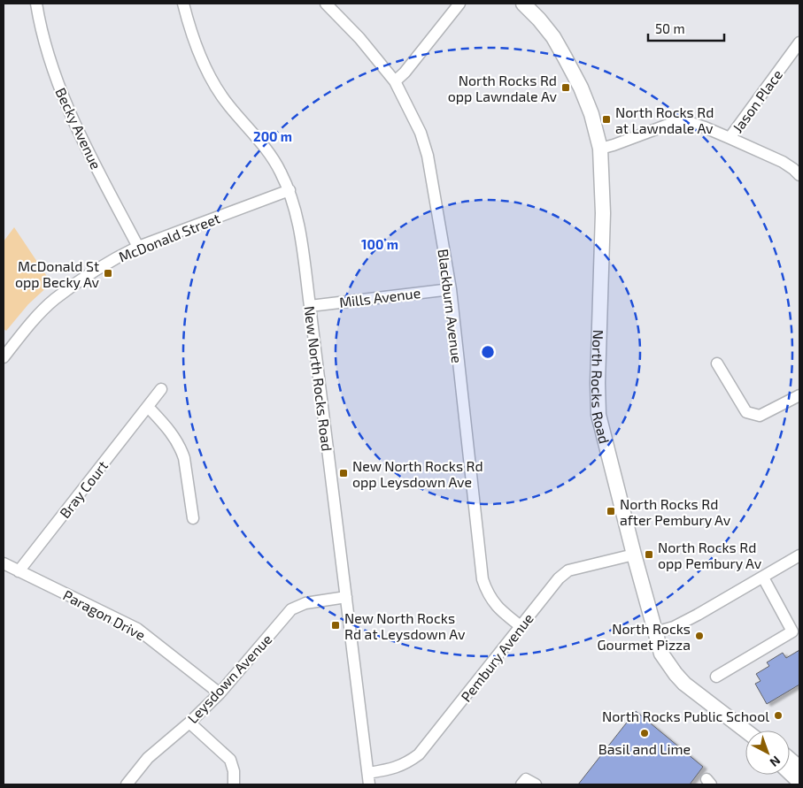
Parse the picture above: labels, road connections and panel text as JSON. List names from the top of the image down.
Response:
{
  "streets": {
    "main road": ["North Rocks Road"],
    "street": [
      "Jason Place",
      "Becky Avenue",
      "McDonald Street",
      "Mills Avenue",
      "Blackburn Avenue",
      "New North Rocks Road",
      "Bray Court",
      "Paragon Drive",
      "Pembury Avenue",
      "Leysdown Avenue"
    ]
  },
  "crossings": [
    ["Becky Avenue", "McDonald Street"],
    ["McDonald Street", "New North Rocks Road"],
    ["Mills Avenue", "Blackburn Avenue"],
    ["Mills Avenue", "New North Rocks Road"],
    ["Blackburn Avenue", "Pembury Avenue"],
    ["New North Rocks Road", "Pembury Avenue"],
    ["New North Rocks Road", "Leysdown Avenue"],
    ["North Rocks Road", "Pembury Avenue"],
    ["Bray Court", "Paragon Drive"],
    ["Paragon Drive", "Leysdown Avenue"]
  ],
  "places": {
    "transit": [
      "North Rocks Rd opp Lawndale Av",
      "North Rocks Rd at Lawndale Av",
      "McDonald St opp Becky Av",
      "New North Rocks Rd opp Leysdown Ave",
      "North Rocks Rd after Pembury Av",
      "North Rocks Rd opp Pembury Av",
      "New North Rocks Rd at Leysdown Av"
    ],
    "other": ["North Rocks Gourmet Pizza", "North Rocks Public School", "Basil and Lime"]
  },
  "scale_bar": "50 m",
  "north": "bottom right",
  "rings": ["200 m", "100 m"]
}
